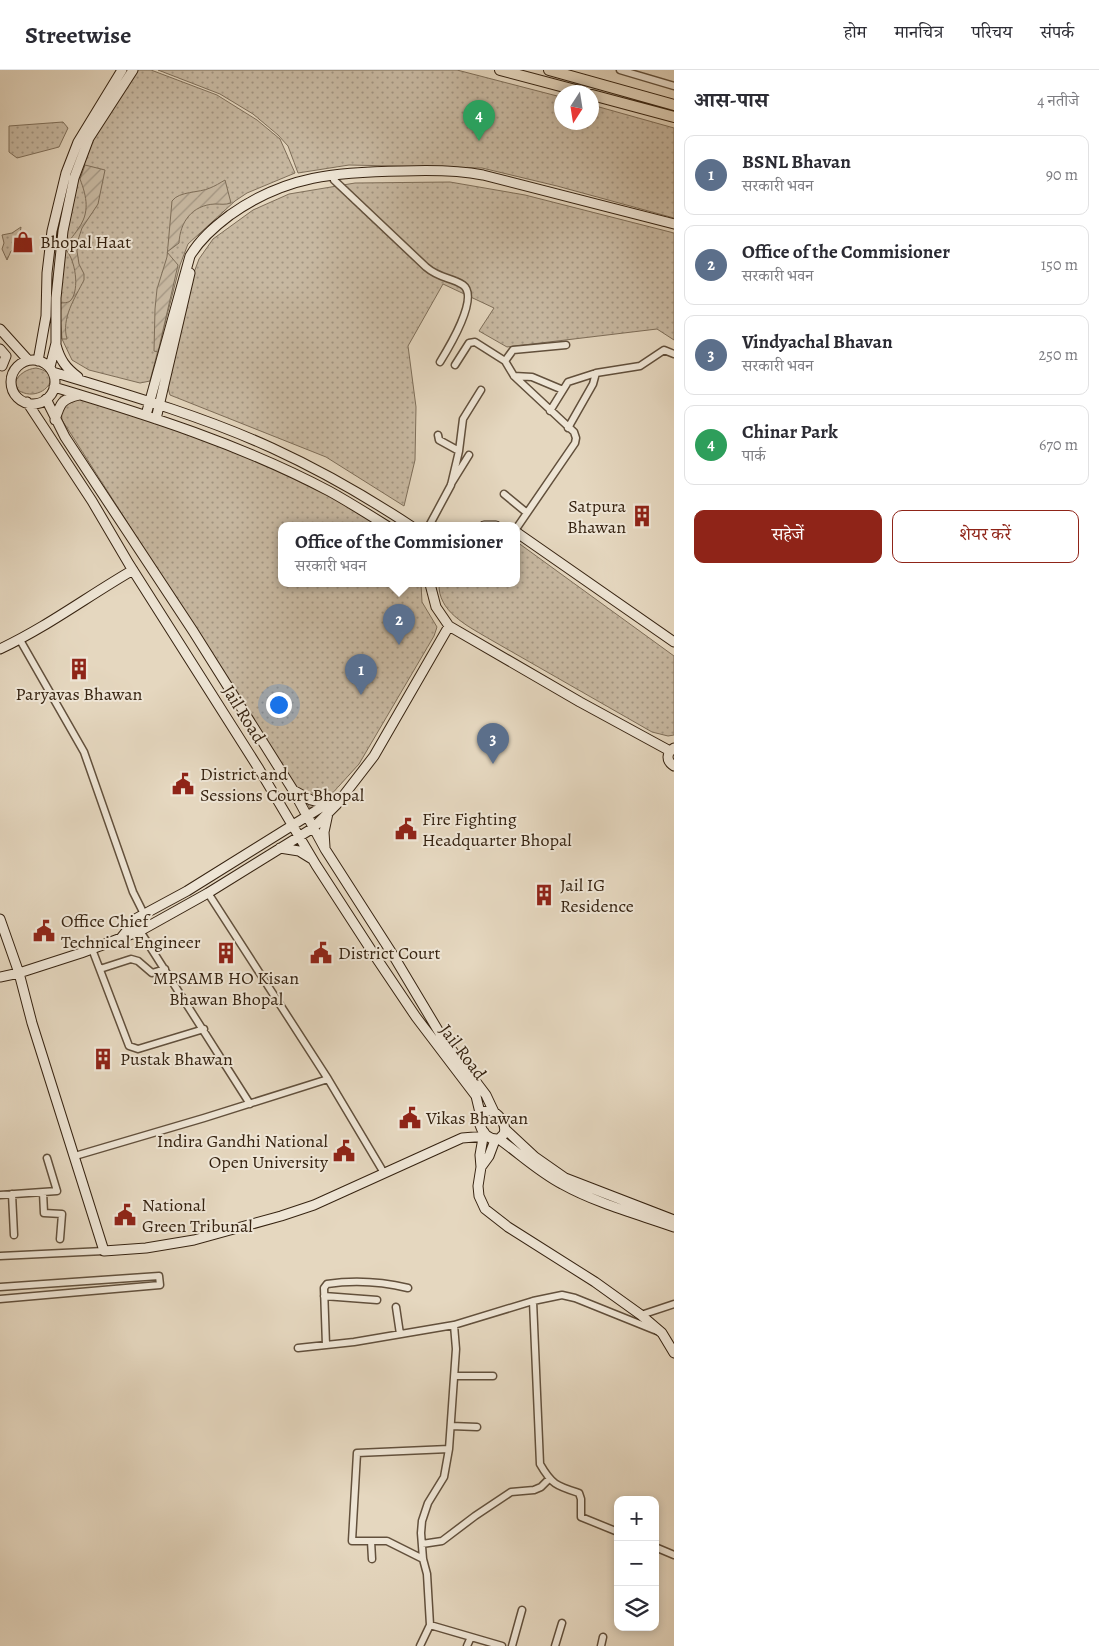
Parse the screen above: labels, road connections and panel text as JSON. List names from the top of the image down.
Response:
{
  "streets": {
    "street": ["Jail Road"]
  },
  "places": {
    "shop": ["Bhopal Haat"],
    "building": [
      "Satpura Bhawan",
      "Paryavas Bhawan",
      "Jail IG Residence",
      "MPSAMB HO Kisan Bhawan Bhopal",
      "Pustak Bhawan"
    ],
    "public building": [
      "District and Sessions Court Bhopal",
      "Fire Fighting Headquarter Bhopal",
      "Office Chief Technical Engineer",
      "District Court",
      "Vikas Bhawan",
      "Indira Gandhi National Open University",
      "National Green Tribunal"
    ]
  },
  "north": "bottom",
  "page": {
    "header": "Streetwise",
    "nav": [
      "होम",
      "मानचित्र",
      "परिचय",
      "संपर्क"
    ],
    "heading": ["आस-पास", "4 नतीजे"],
    "pins": [
      "4",
      "2",
      "1",
      "3"
    ],
    "list": [
      {
        "mark": "1",
        "name": "BSNL Bhavan",
        "note": "सरकारी भवन",
        "value": "90 m"
      },
      {
        "mark": "2",
        "name": "Office of the Commisioner",
        "note": "सरकारी भवन",
        "value": "150 m"
      },
      {
        "mark": "3",
        "name": "Vindyachal Bhavan",
        "note": "सरकारी भवन",
        "value": "250 m"
      },
      {
        "mark": "4",
        "name": "Chinar Park",
        "note": "पार्क",
        "value": "670 m"
      }
    ],
    "buttons": ["सहेजें", "शेयर करें"],
    "popup": ["Office of the Commisioner", "सरकारी भवन"],
    "map_buttons": ["+", "−"]
  }
}
